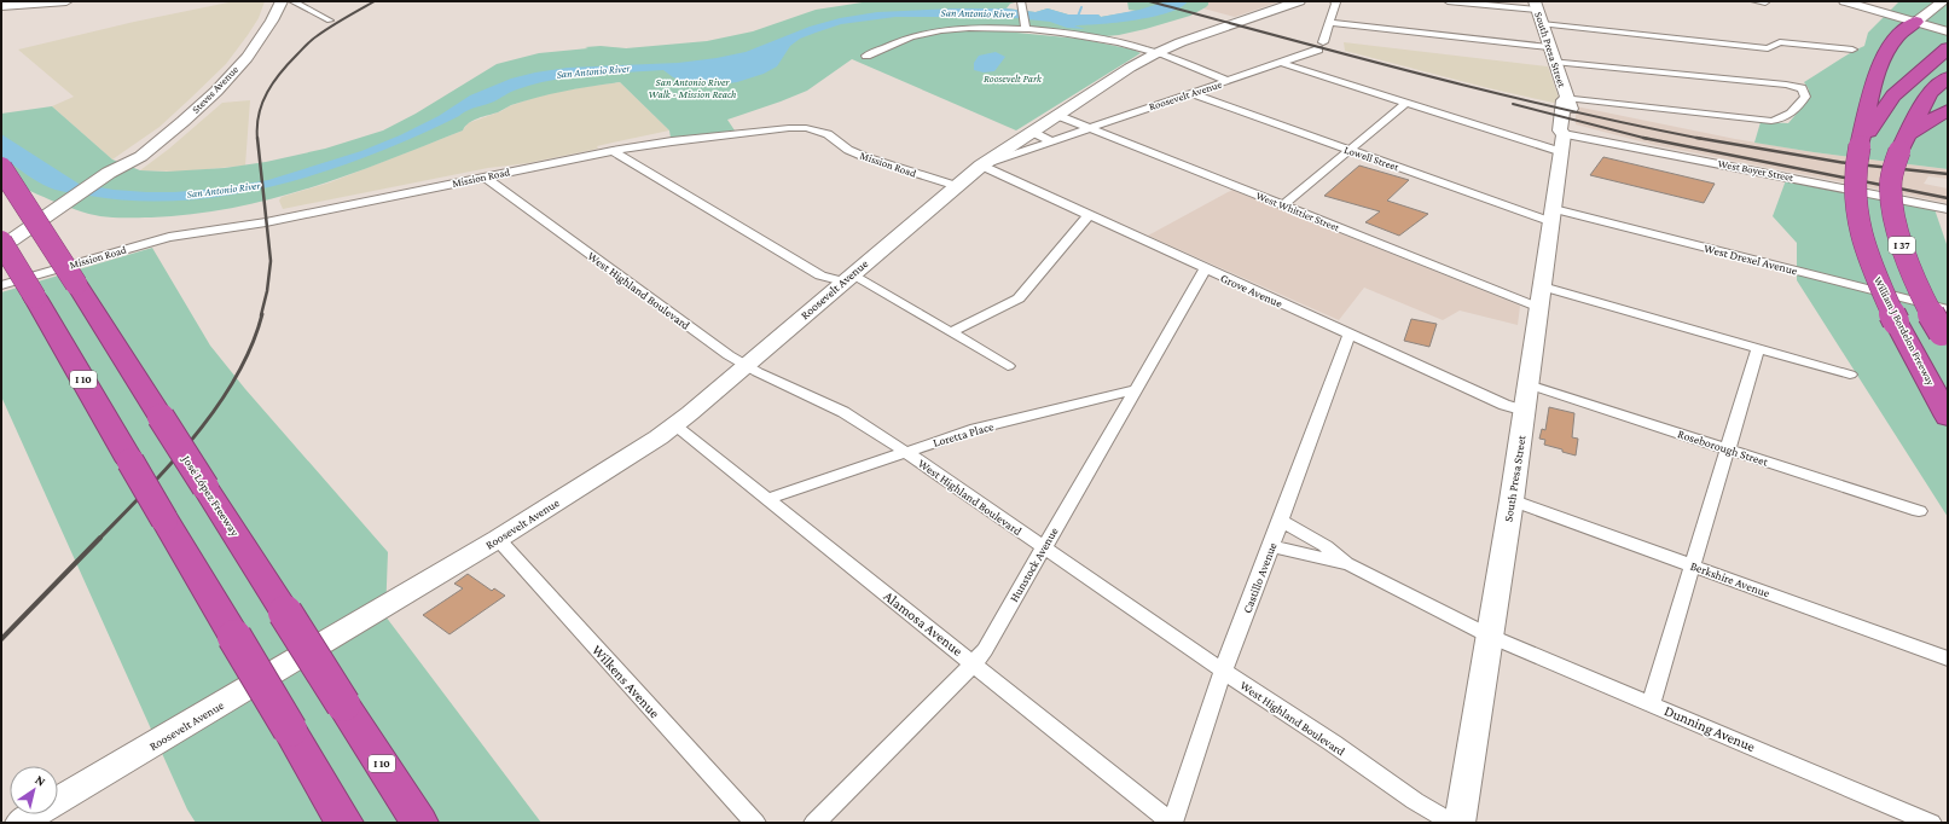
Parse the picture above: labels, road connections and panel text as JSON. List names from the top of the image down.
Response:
{
  "streets": {
    "highway": [
      "I 37",
      "William J Bordelon Freeway",
      "I 10",
      "José López Freeway"
    ],
    "main road": ["South Presa Street", "Steves Avenue", "Roosevelt Avenue"],
    "street": [
      "Lowell Street",
      "Mission Road",
      "West Boyer Street",
      "West Whittier Street",
      "West Drexel Avenue",
      "West Highland Boulevard",
      "Grove Avenue",
      "Loretta Place",
      "Roseborough Street",
      "Hunstock Avenue",
      "Castillo Avenue",
      "Berkshire Avenue",
      "Alamosa Avenue",
      "Wilkens Avenue",
      "Dunning Avenue"
    ]
  },
  "crossings": [
    ["South Presa Street", "Lowell Street"],
    ["South Presa Street", "West Boyer Street"],
    ["South Presa Street", "West Whittier Street"],
    ["South Presa Street", "West Drexel Avenue"],
    ["South Presa Street", "Grove Avenue"],
    ["South Presa Street", "Roseborough Street"],
    ["South Presa Street", "Berkshire Avenue"],
    ["South Presa Street", "Dunning Avenue"],
    ["Roosevelt Avenue", "Lowell Street"],
    ["Roosevelt Avenue", "Mission Road"],
    ["Roosevelt Avenue", "West Boyer Street"],
    ["Roosevelt Avenue", "West Whittier Street"],
    ["Roosevelt Avenue", "West Highland Boulevard"],
    ["Roosevelt Avenue", "Grove Avenue"],
    ["Roosevelt Avenue", "Alamosa Avenue"],
    ["Roosevelt Avenue", "Wilkens Avenue"],
    ["Lowell Street", "West Drexel Avenue"],
    ["Mission Road", "West Highland Boulevard"],
    ["I 37", "West Drexel Avenue"],
    ["West Highland Boulevard", "Loretta Place"],
    ["West Highland Boulevard", "Hunstock Avenue"],
    ["West Highland Boulevard", "Castillo Avenue"],
    ["Grove Avenue", "Hunstock Avenue"],
    ["Grove Avenue", "Castillo Avenue"],
    ["Loretta Place", "Hunstock Avenue"],
    ["Loretta Place", "Alamosa Avenue"],
    ["Hunstock Avenue", "Alamosa Avenue"],
    ["Castillo Avenue", "Alamosa Avenue"]
  ],
  "water": ["San Antonio River"],
  "parks": ["Roosevelt Park", "San Antonio River Walk - Mission Reach"],
  "north": "top right"
}
